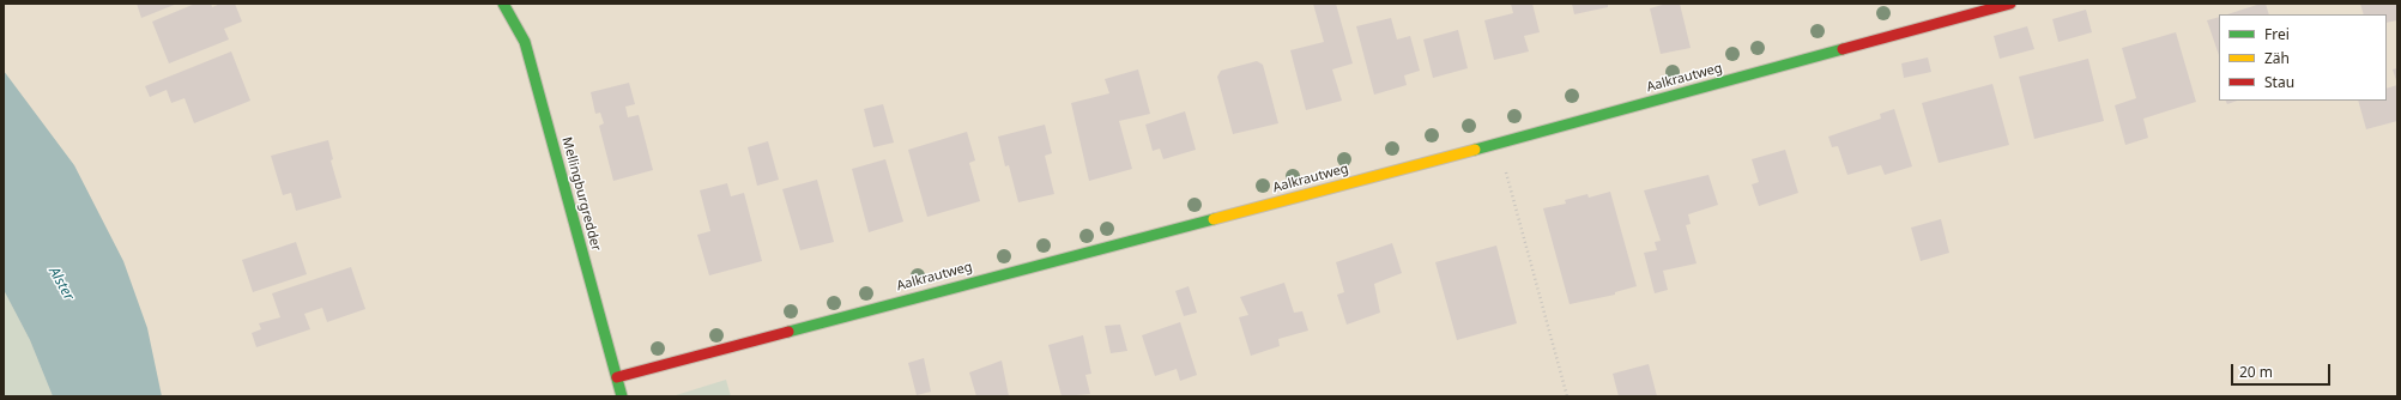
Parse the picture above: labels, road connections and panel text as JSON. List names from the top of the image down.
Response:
{
  "streets": {
    "street": ["Aalkrautweg", "Mellingburgredder"]
  },
  "crossings": [
    ["Aalkrautweg", "Mellingburgredder"]
  ],
  "water": ["Alster"],
  "legend": ["Frei", "Zäh", "Stau"],
  "scale_bar": "20 m"
}
